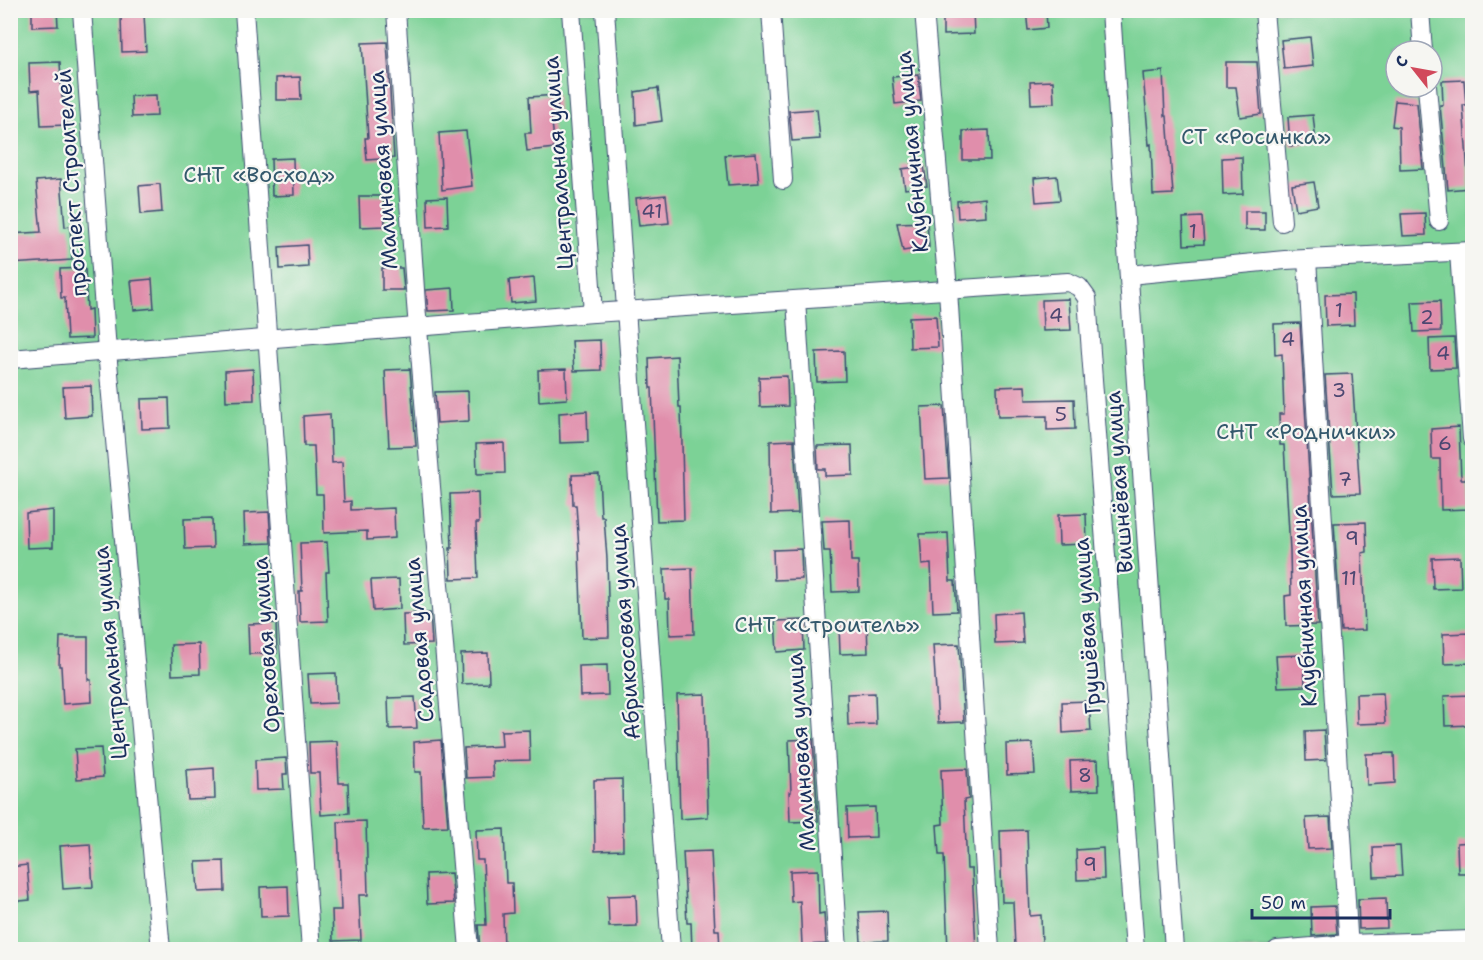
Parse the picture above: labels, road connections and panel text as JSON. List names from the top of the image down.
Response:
{
  "streets": {
    "street": [
      "Клубничная улица",
      "Центральная улица",
      "Малиновая улица",
      "проспект Строителей",
      "Вишнёвая улица",
      "Грушёвая улица",
      "Абрикосовая улица",
      "Садовая улица",
      "Ореховая улица"
    ]
  },
  "crossings": [
    ["Клубничная улица", "Грушёвая улица"],
    ["Центральная улица", "проспект Строителей"],
    ["Малиновая улица", "Садовая улица"]
  ],
  "parks": [
    "СТ «Росинка»",
    "СНТ «Восход»",
    "СНТ «Роднички»",
    "СНТ «Строитель»"
  ],
  "house_numbers": [
    "41",
    "1",
    "1",
    "4",
    "2",
    "4",
    "4",
    "3",
    "5",
    "6",
    "7",
    "9",
    "11",
    "8",
    "9"
  ],
  "scale_bar": "50 m",
  "north": "top left"
}
